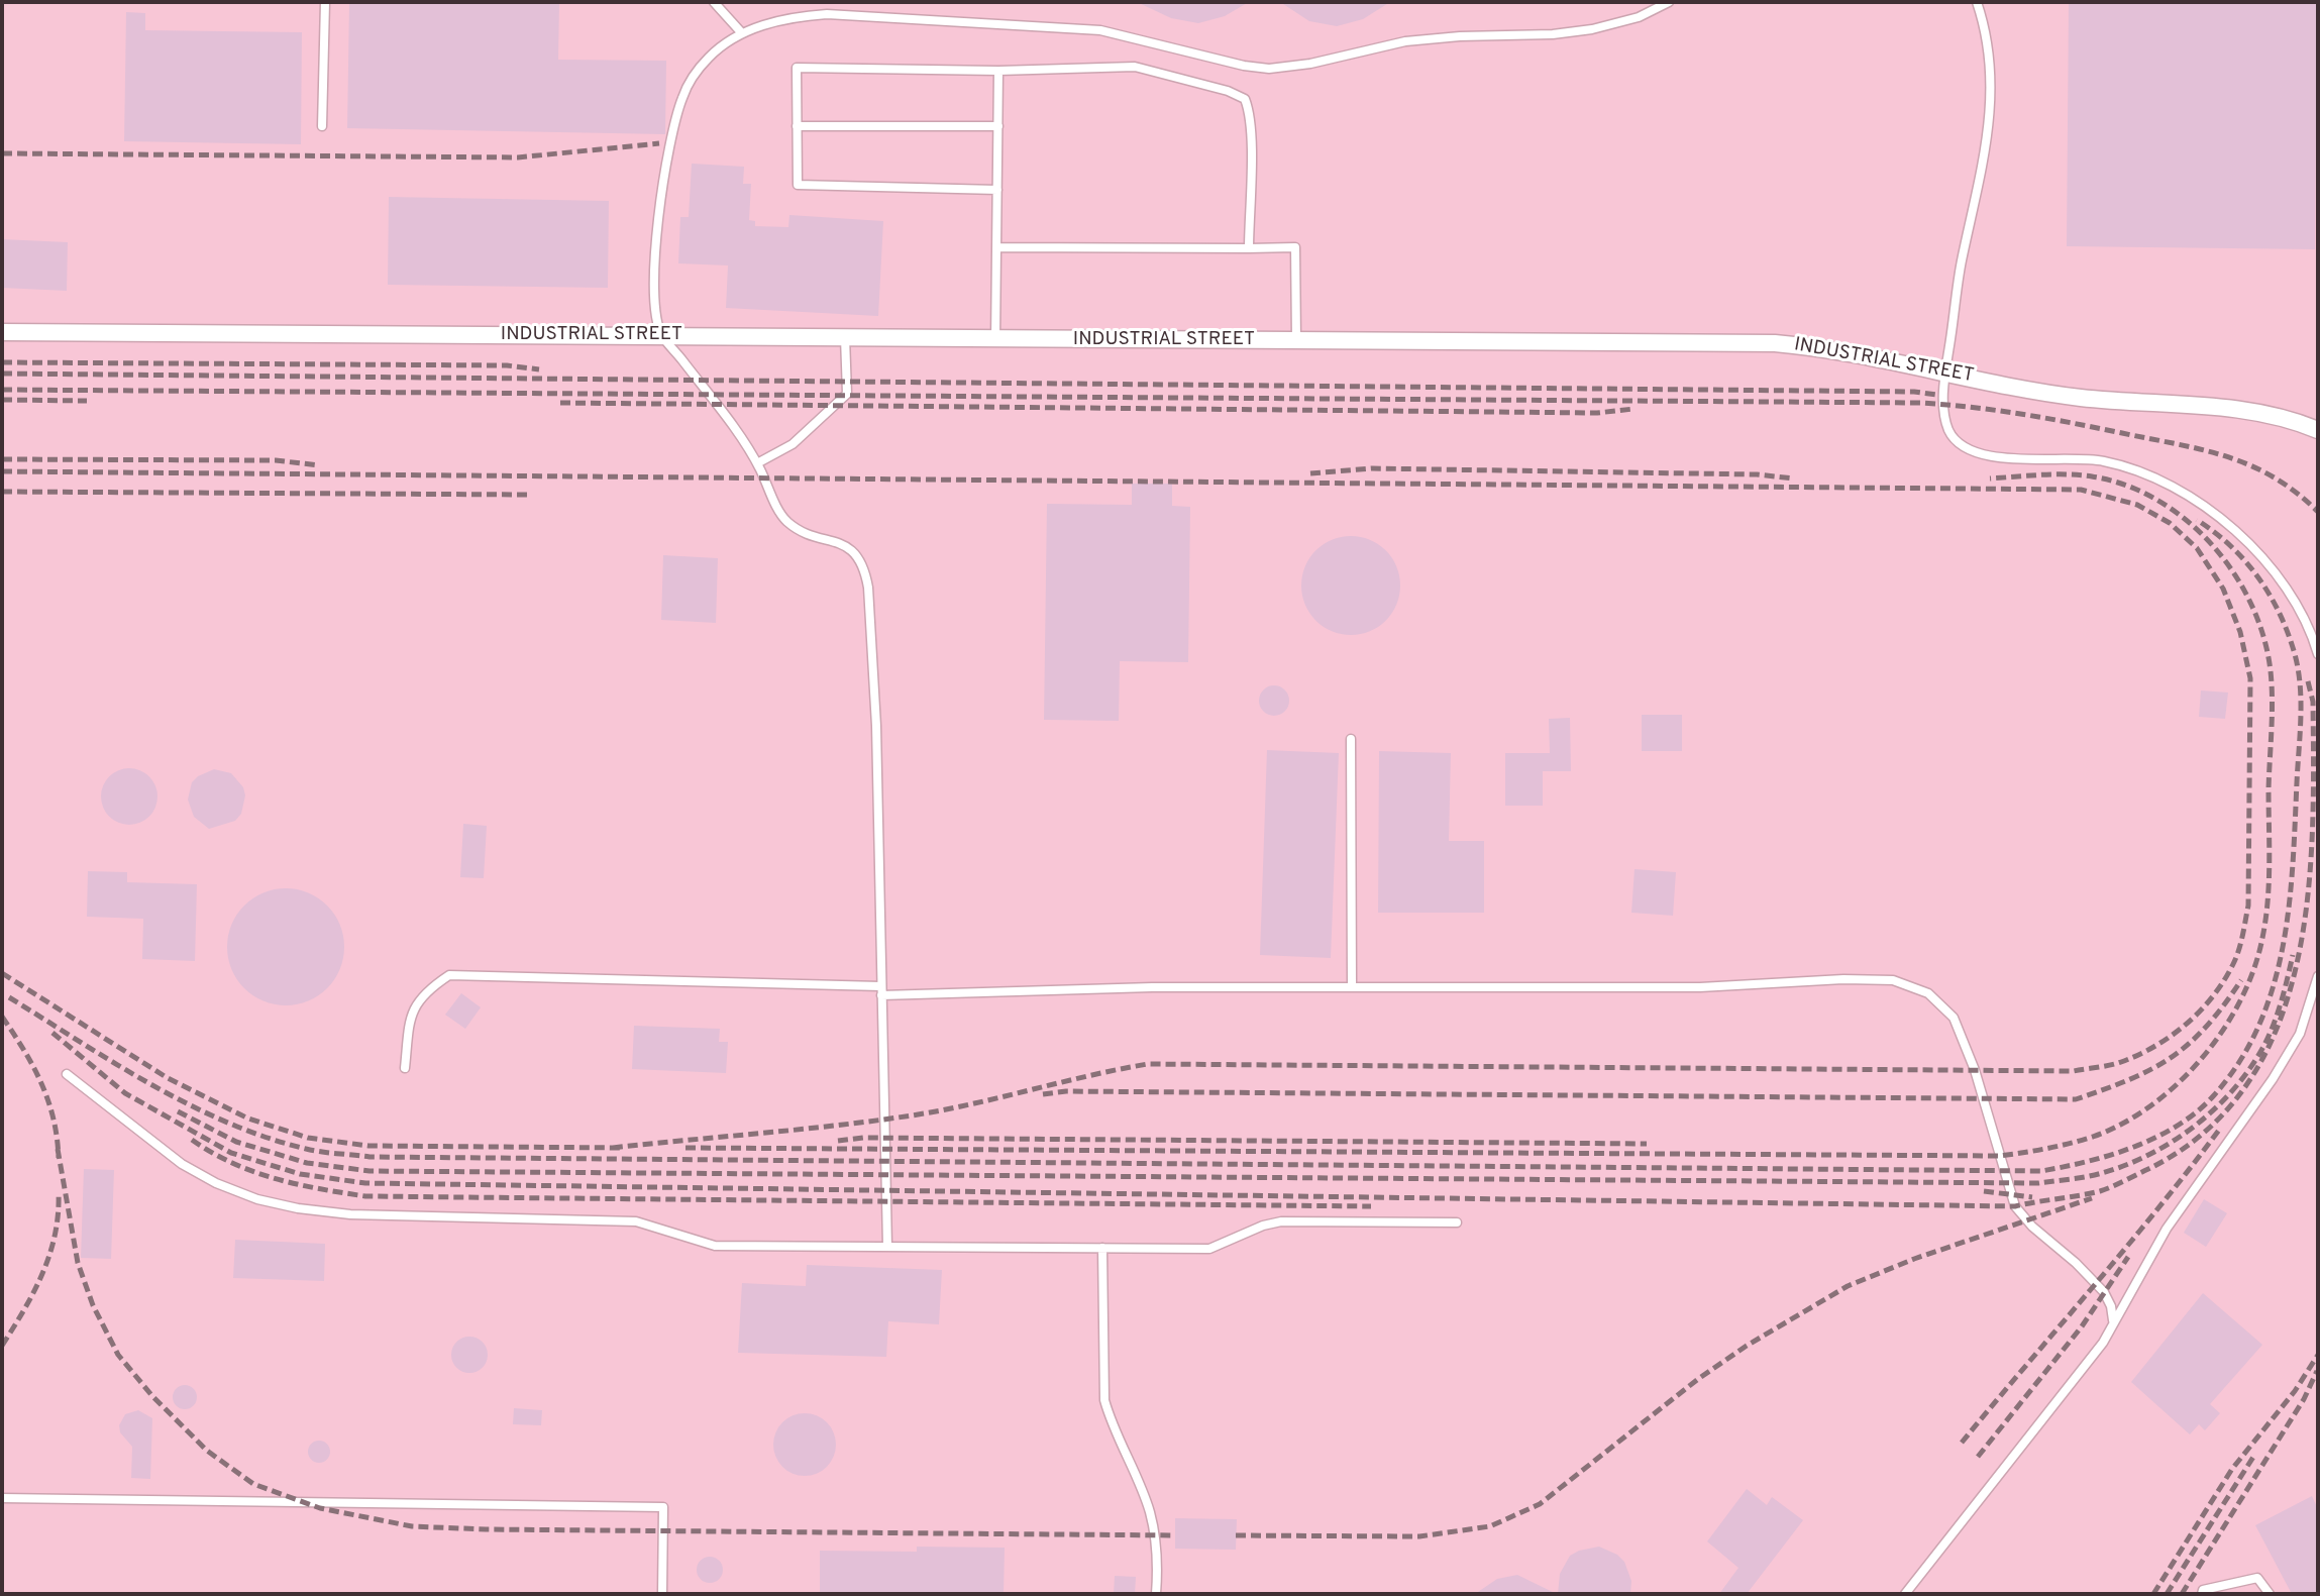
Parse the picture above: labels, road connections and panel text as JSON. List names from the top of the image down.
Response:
{
  "streets": {
    "street": ["INDUSTRIAL STREET"]
  }
}
